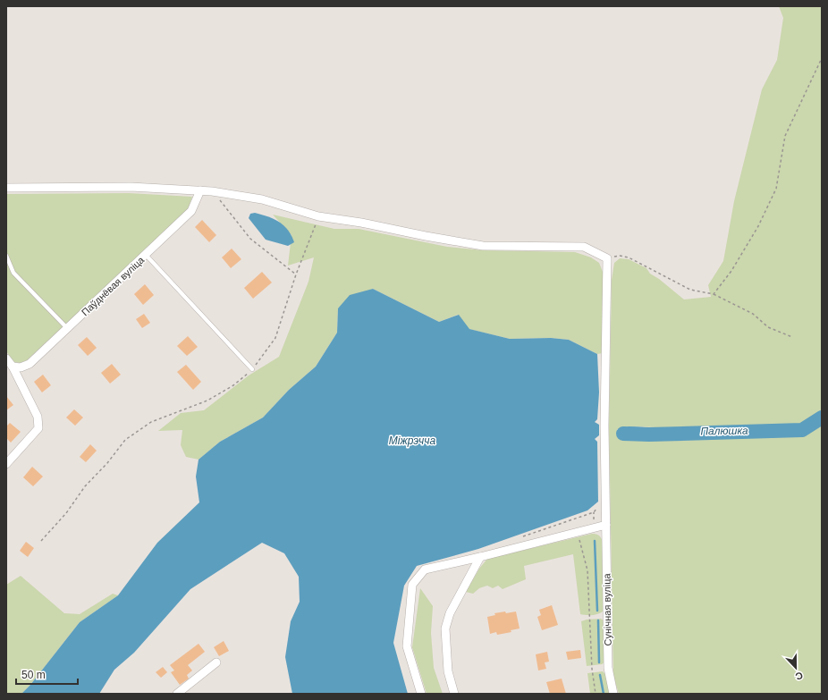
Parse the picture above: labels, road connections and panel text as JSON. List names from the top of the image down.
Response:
{
  "streets": {
    "street": ["Паўднёвая вуліца", "Сунічная вуліца"]
  },
  "water": ["Палюшка", "Міжрэчча"],
  "scale_bar": "50 m",
  "north": "bottom"
}
